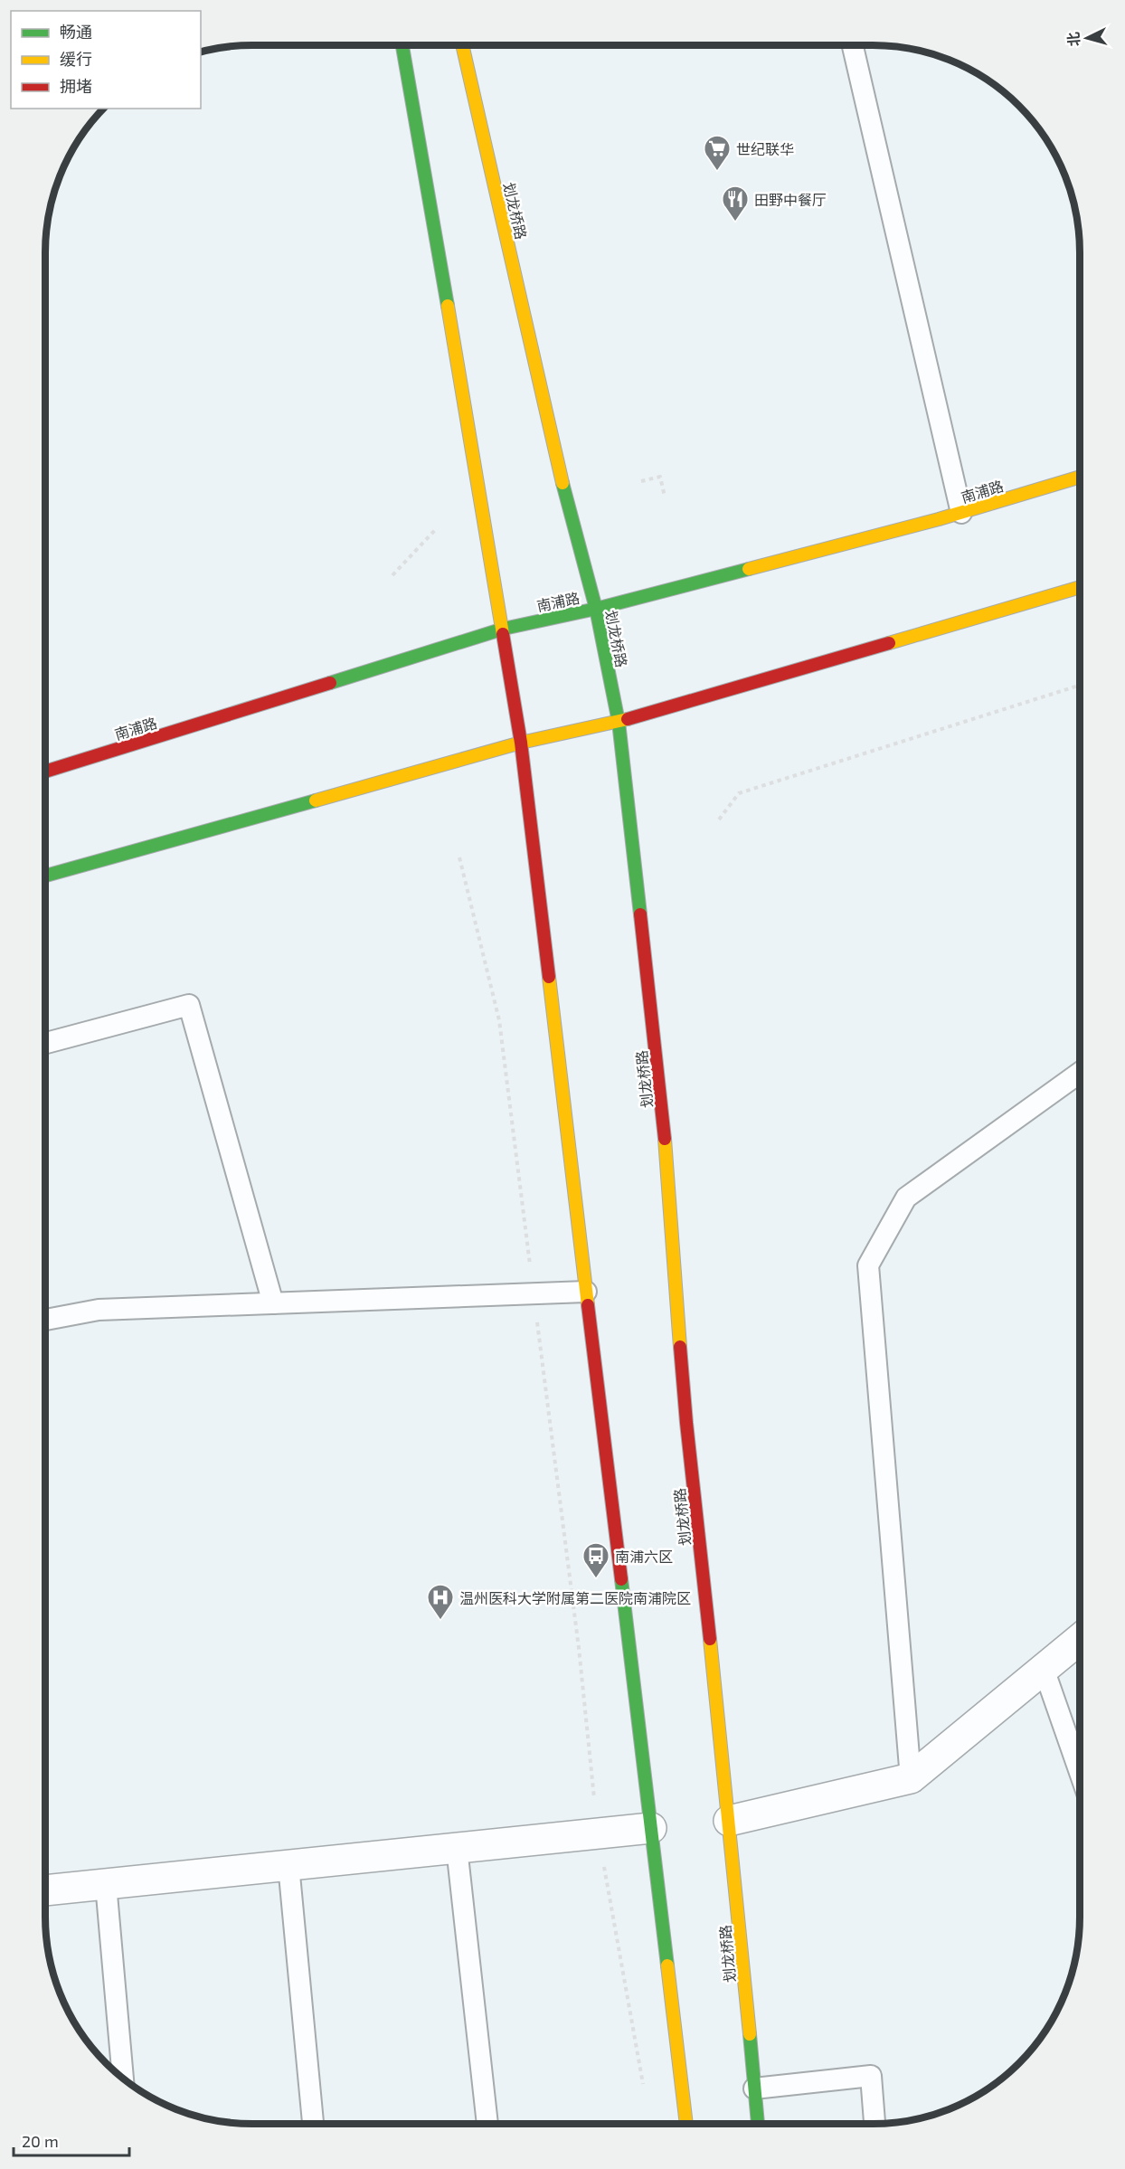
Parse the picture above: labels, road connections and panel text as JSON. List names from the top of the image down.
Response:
{
  "streets": {
    "main road": ["划龙桥路", "南浦路"]
  },
  "crossings": [
    ["划龙桥路", "南浦路"]
  ],
  "places": {
    "supermarket": ["世纪联华"],
    "restaurant": ["田野中餐厅"],
    "bus stop": ["南浦六区"],
    "hospital": ["温州医科大学附属第二医院南浦院区"]
  },
  "legend": ["畅通", "缓行", "拥堵"],
  "scale_bar": "20 m",
  "north": "left"
}
